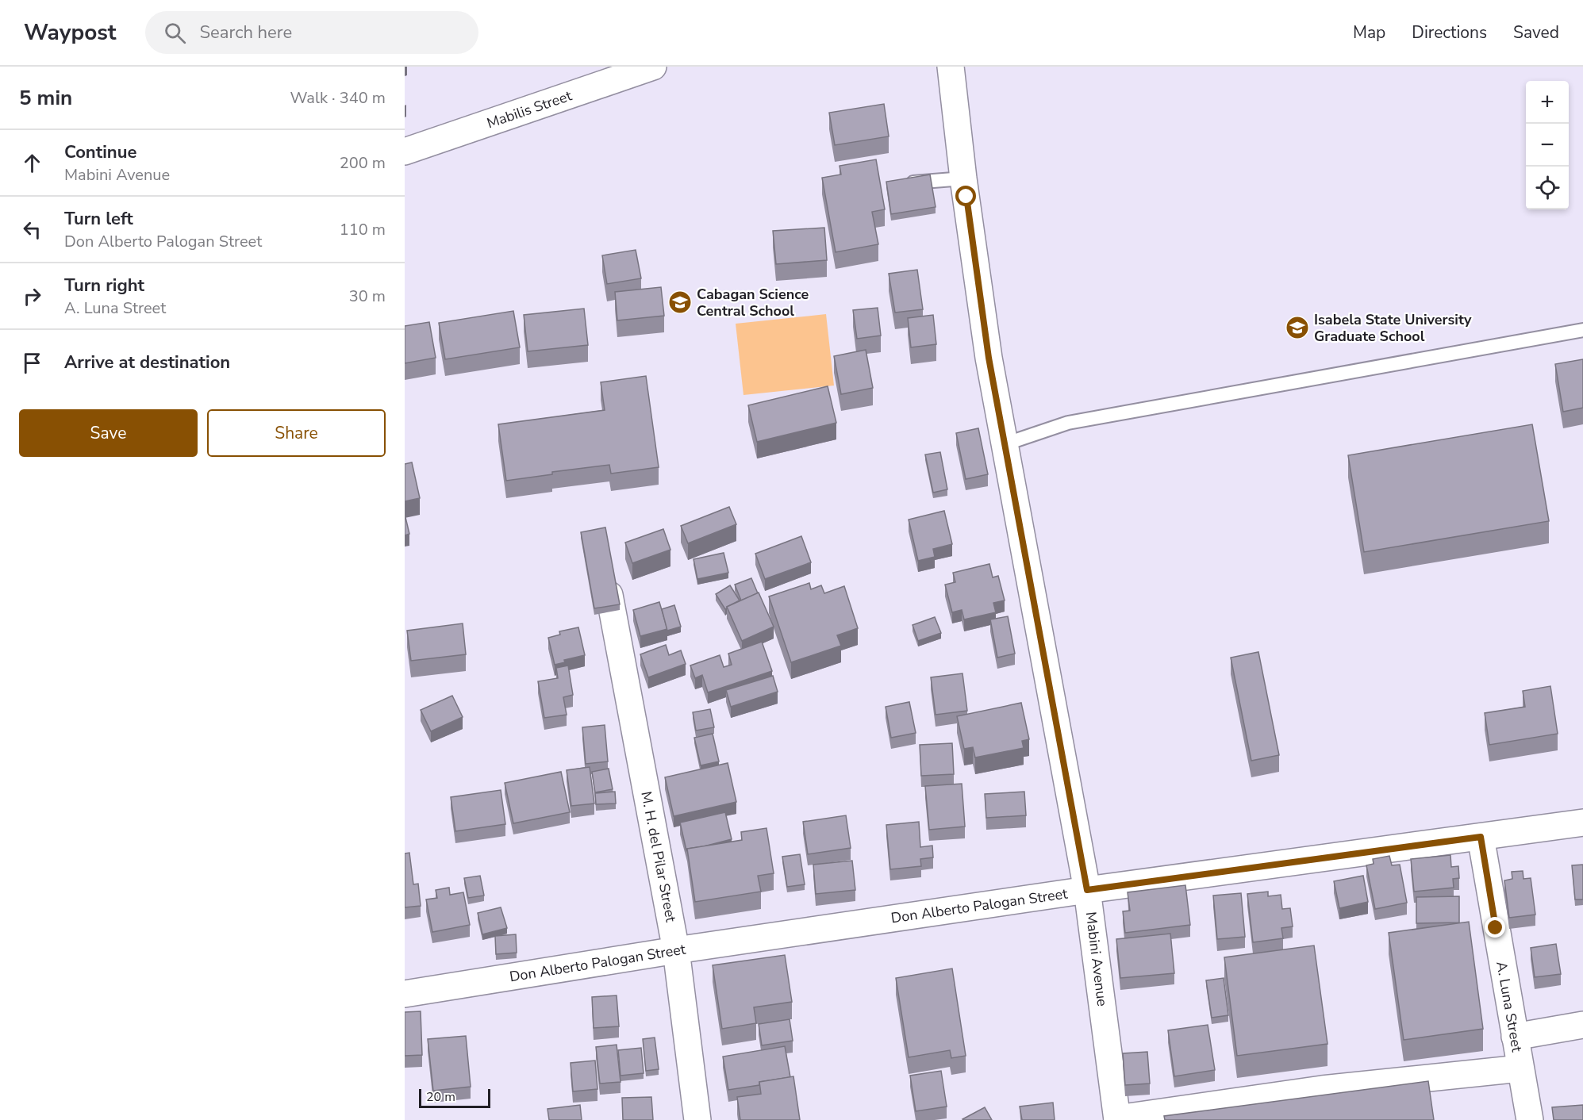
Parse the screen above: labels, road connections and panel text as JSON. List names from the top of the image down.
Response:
{
  "streets": {
    "street": [
      "Mabilis Street",
      "M. H. del Pilar Street",
      "Don Alberto Palogan Street",
      "Mabini Avenue",
      "A. Luna Street"
    ]
  },
  "crossings": [
    ["M. H. del Pilar Street", "Don Alberto Palogan Street"],
    ["Don Alberto Palogan Street", "Mabini Avenue"],
    ["Don Alberto Palogan Street", "A. Luna Street"]
  ],
  "places": {
    "school or university": ["Cabagan Science Central School", "Isabela State University Graduate School"]
  },
  "scale_bar": "20 m",
  "page": {
    "header": "Waypost",
    "search": "Search here",
    "nav": ["Map", "Directions", "Saved"],
    "heading": ["5 min", "Walk · 340 m"],
    "map_buttons": ["+", "−"],
    "list": [
      ["Continue", "Mabini Avenue", "200 m"],
      ["Turn left", "Don Alberto Palogan Street", "110 m"],
      ["Turn right", "A. Luna Street", "30 m"],
      "Arrive at destination"
    ],
    "buttons": ["Save", "Share"],
    "scale": "20 m"
  }
}
